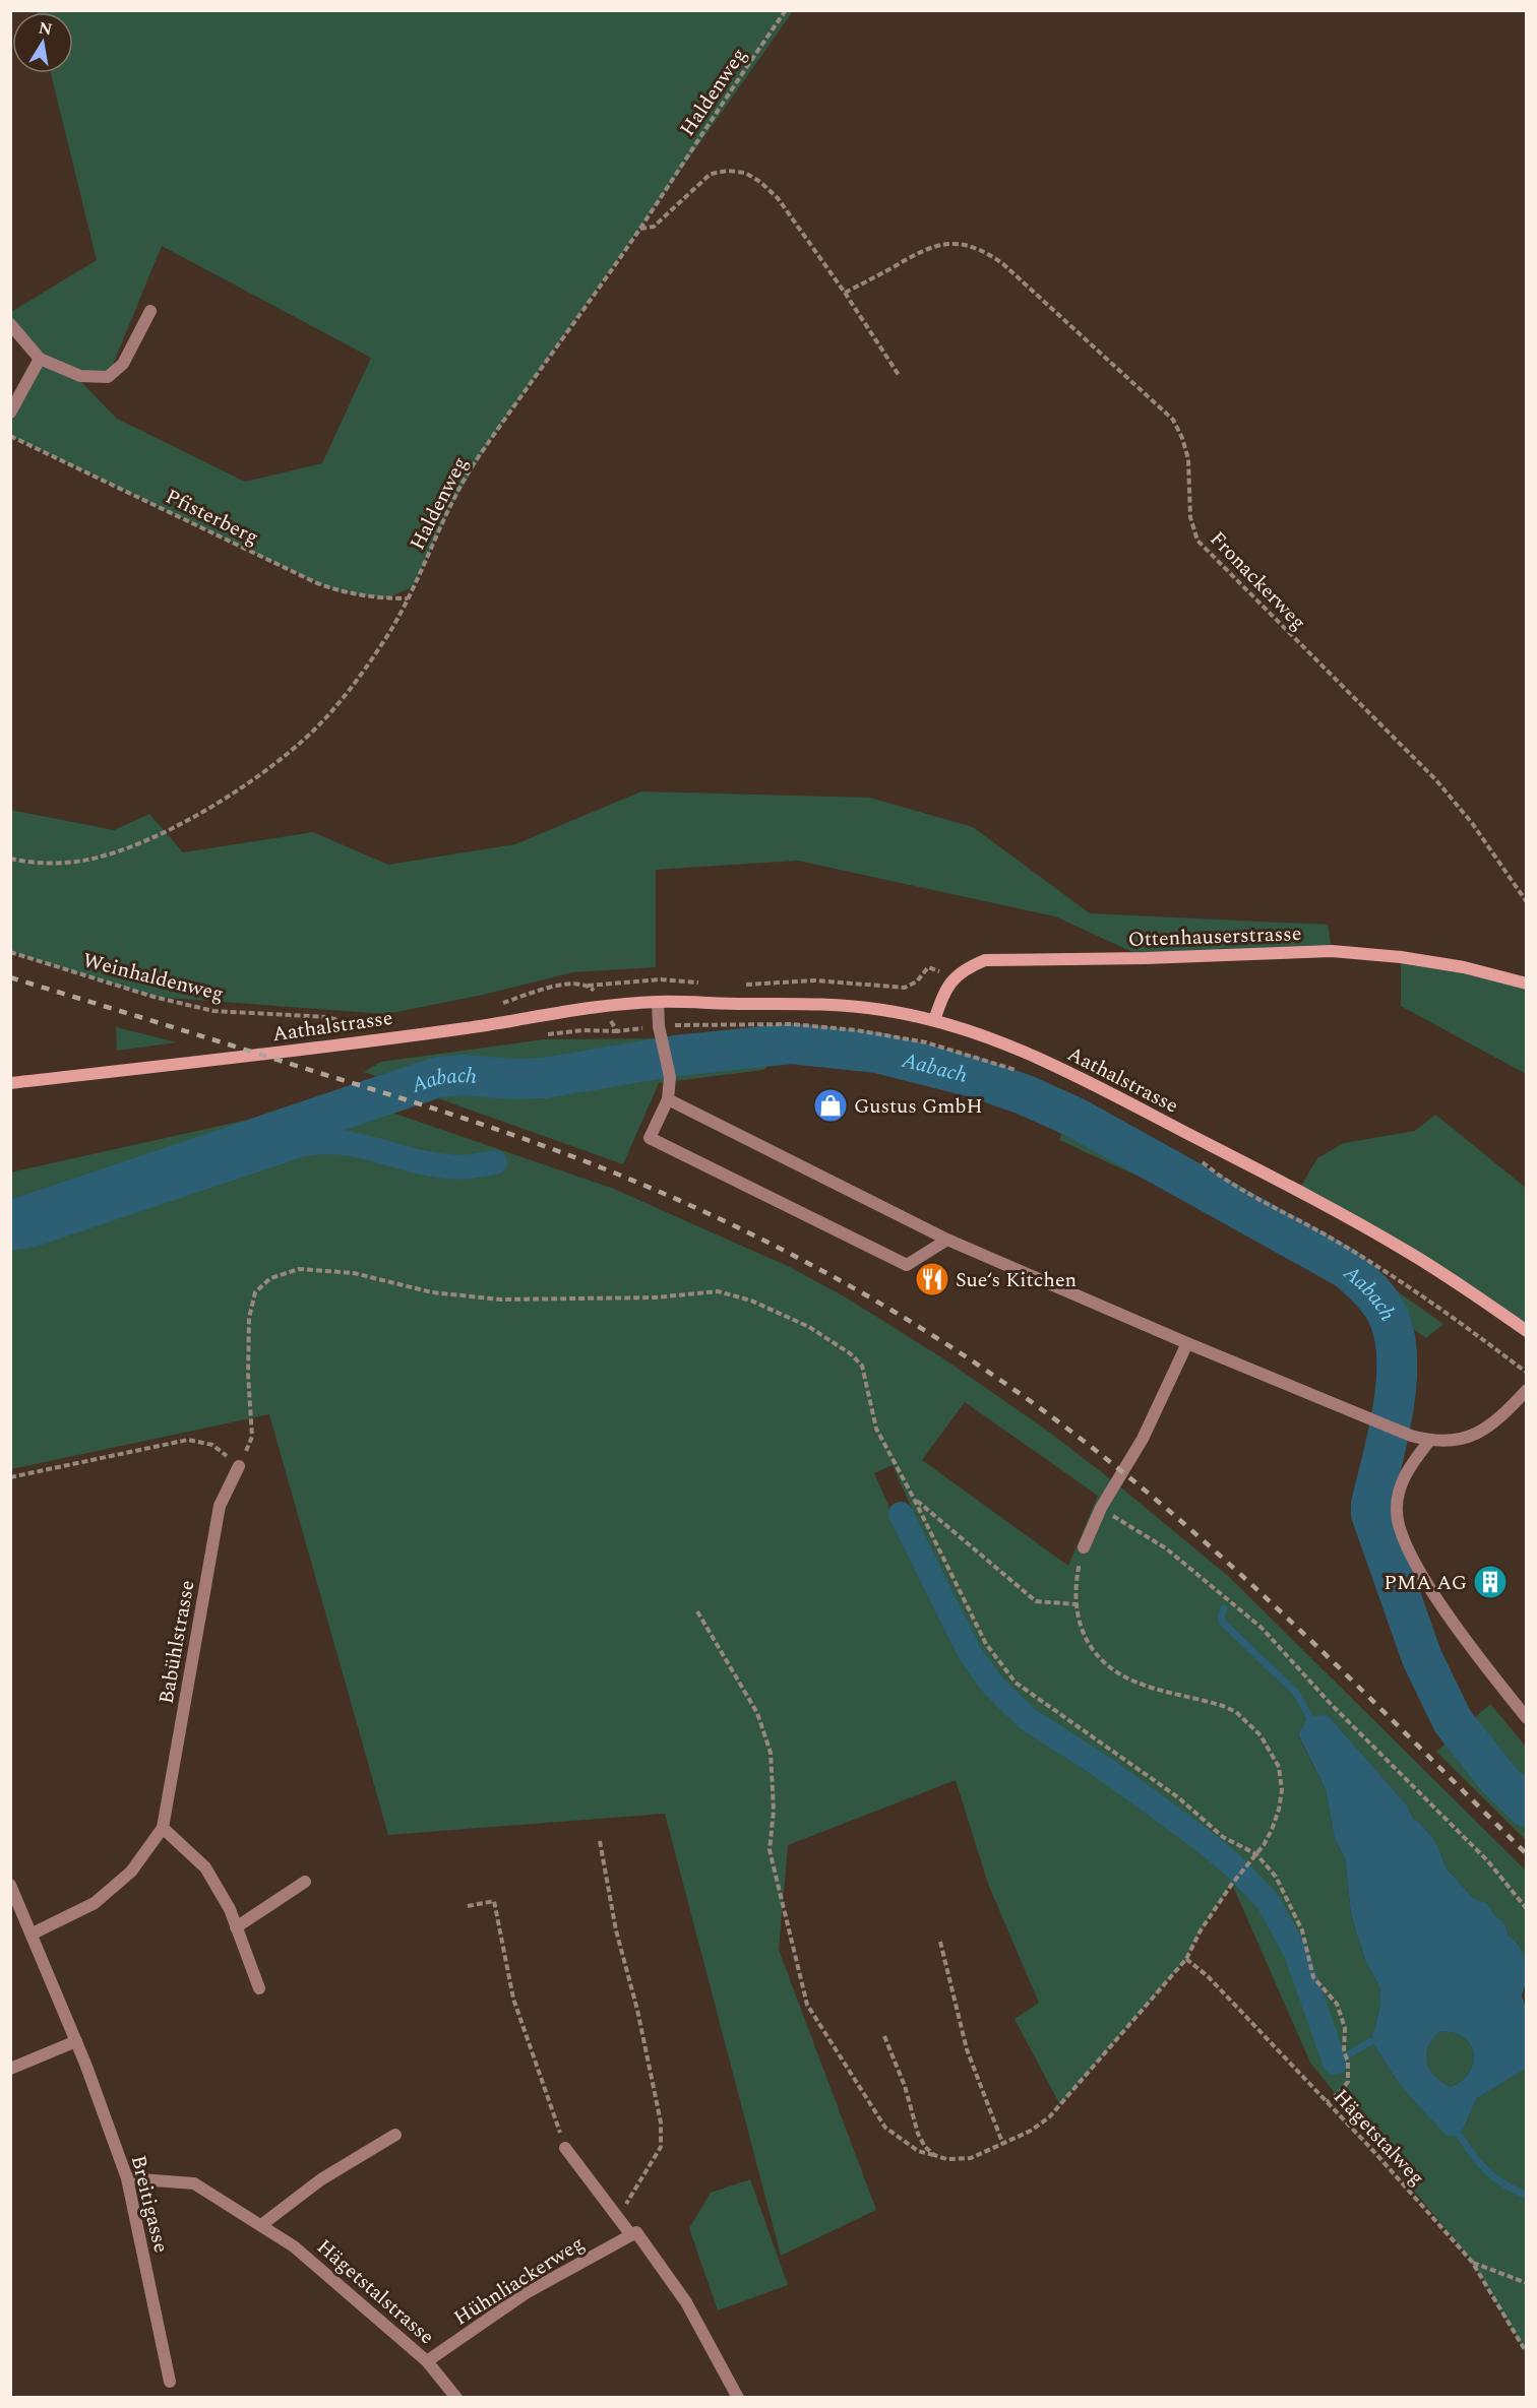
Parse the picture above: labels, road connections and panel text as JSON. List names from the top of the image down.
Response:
{
  "streets": {
    "main road": ["Ottenhauserstrasse", "Aathalstrasse"],
    "street": [
      "Babühlstrasse",
      "Breitigasse",
      "Hühnliackerweg",
      "Hägetstalstrasse"
    ],
    "path": [
      "Haldenweg",
      "Pfisterberg",
      "Fronackerweg",
      "Weinhaldenweg",
      "Hägetstalweg"
    ]
  },
  "crossings": [
    ["Haldenweg", "Pfisterberg"],
    ["Ottenhauserstrasse", "Aathalstrasse"],
    ["Babühlstrasse", "Breitigasse"],
    ["Breitigasse", "Hägetstalstrasse"],
    ["Hühnliackerweg", "Hägetstalstrasse"]
  ],
  "water": ["Aabach"],
  "places": {
    "shop": ["Gustus GmbH"],
    "restaurant": ["Sue‘s Kitchen"],
    "building": ["PMA AG"]
  },
  "north": "top"
}
